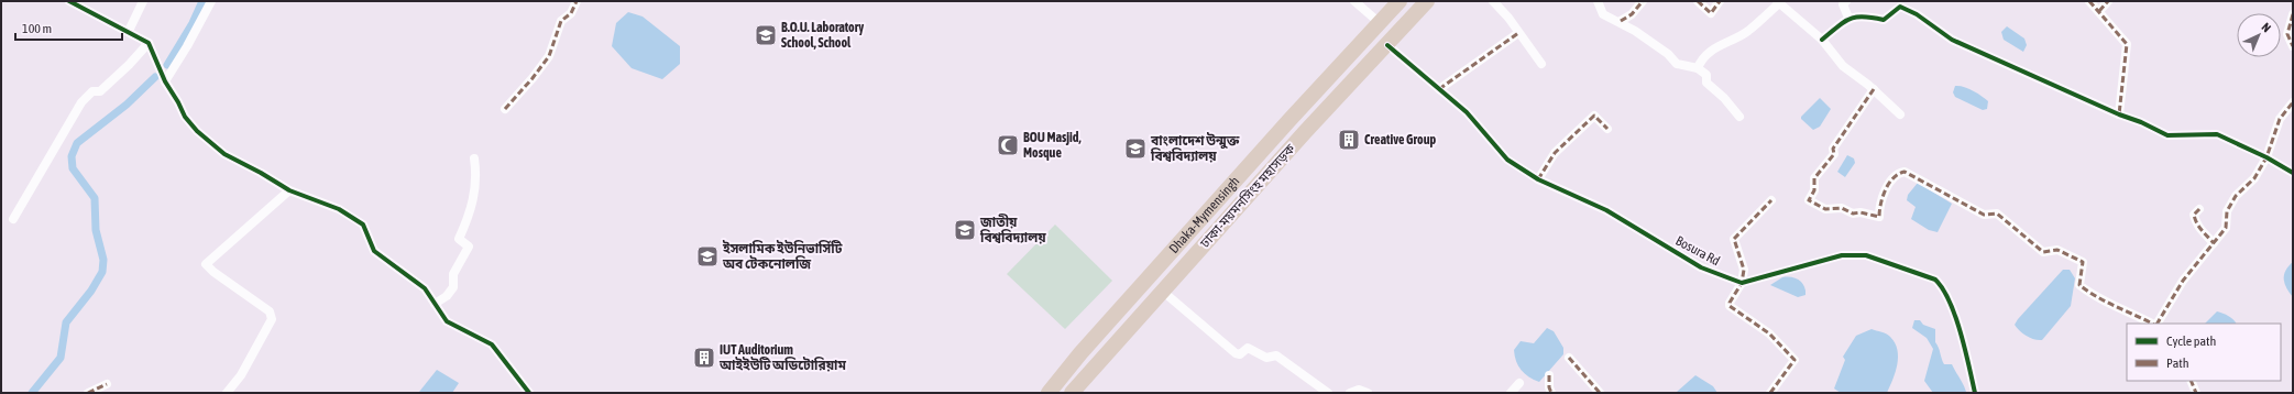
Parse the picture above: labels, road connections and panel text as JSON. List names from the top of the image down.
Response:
{
  "streets": {
    "highway": ["ঢাকা-ময়মনসিংহ মহাসড়ক", "Dhaka-Mymensingh"],
    "street": ["Bosura Rd"]
  },
  "crossings": [
    ["ঢাকা-ময়মনসিংহ মহাসড়ক", "Bosura Rd"]
  ],
  "places": {
    "school or university": [
      "B.O.U. Laboratory School, School",
      "বাংলাদেশ উন্মুক্ত বিশ্ববিদ্যালয়",
      "জাতীয় বিশ্ববিদ্যালয়",
      "ইসলামিক ইউনিভার্সিটি অব টেকনোলজি"
    ],
    "building": ["Creative Group", "IUT Auditorium আইইউটি অডিটোরিয়াম"],
    "mosque": ["BOU Masjid, Mosque"]
  },
  "legend": ["Cycle path", "Path"],
  "scale_bar": "100 m",
  "north": "top right"
}
